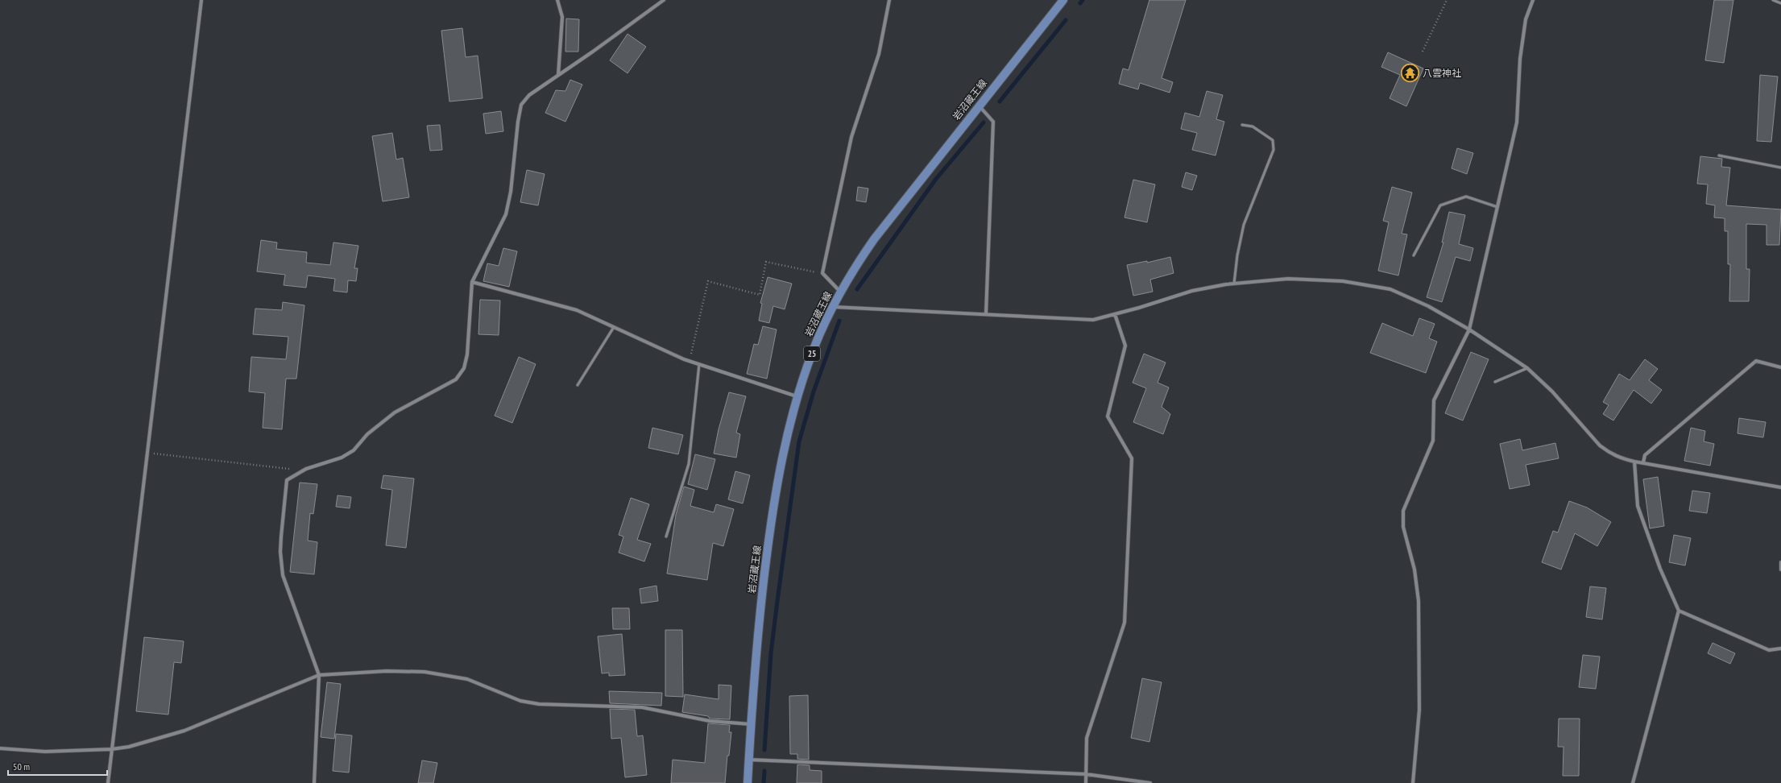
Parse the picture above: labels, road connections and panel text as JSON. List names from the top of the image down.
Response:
{
  "streets": {
    "main road": ["岩沼蔵王線", "25"]
  },
  "places": {
    "temple": ["八雲神社"]
  },
  "scale_bar": "50 m"
}
